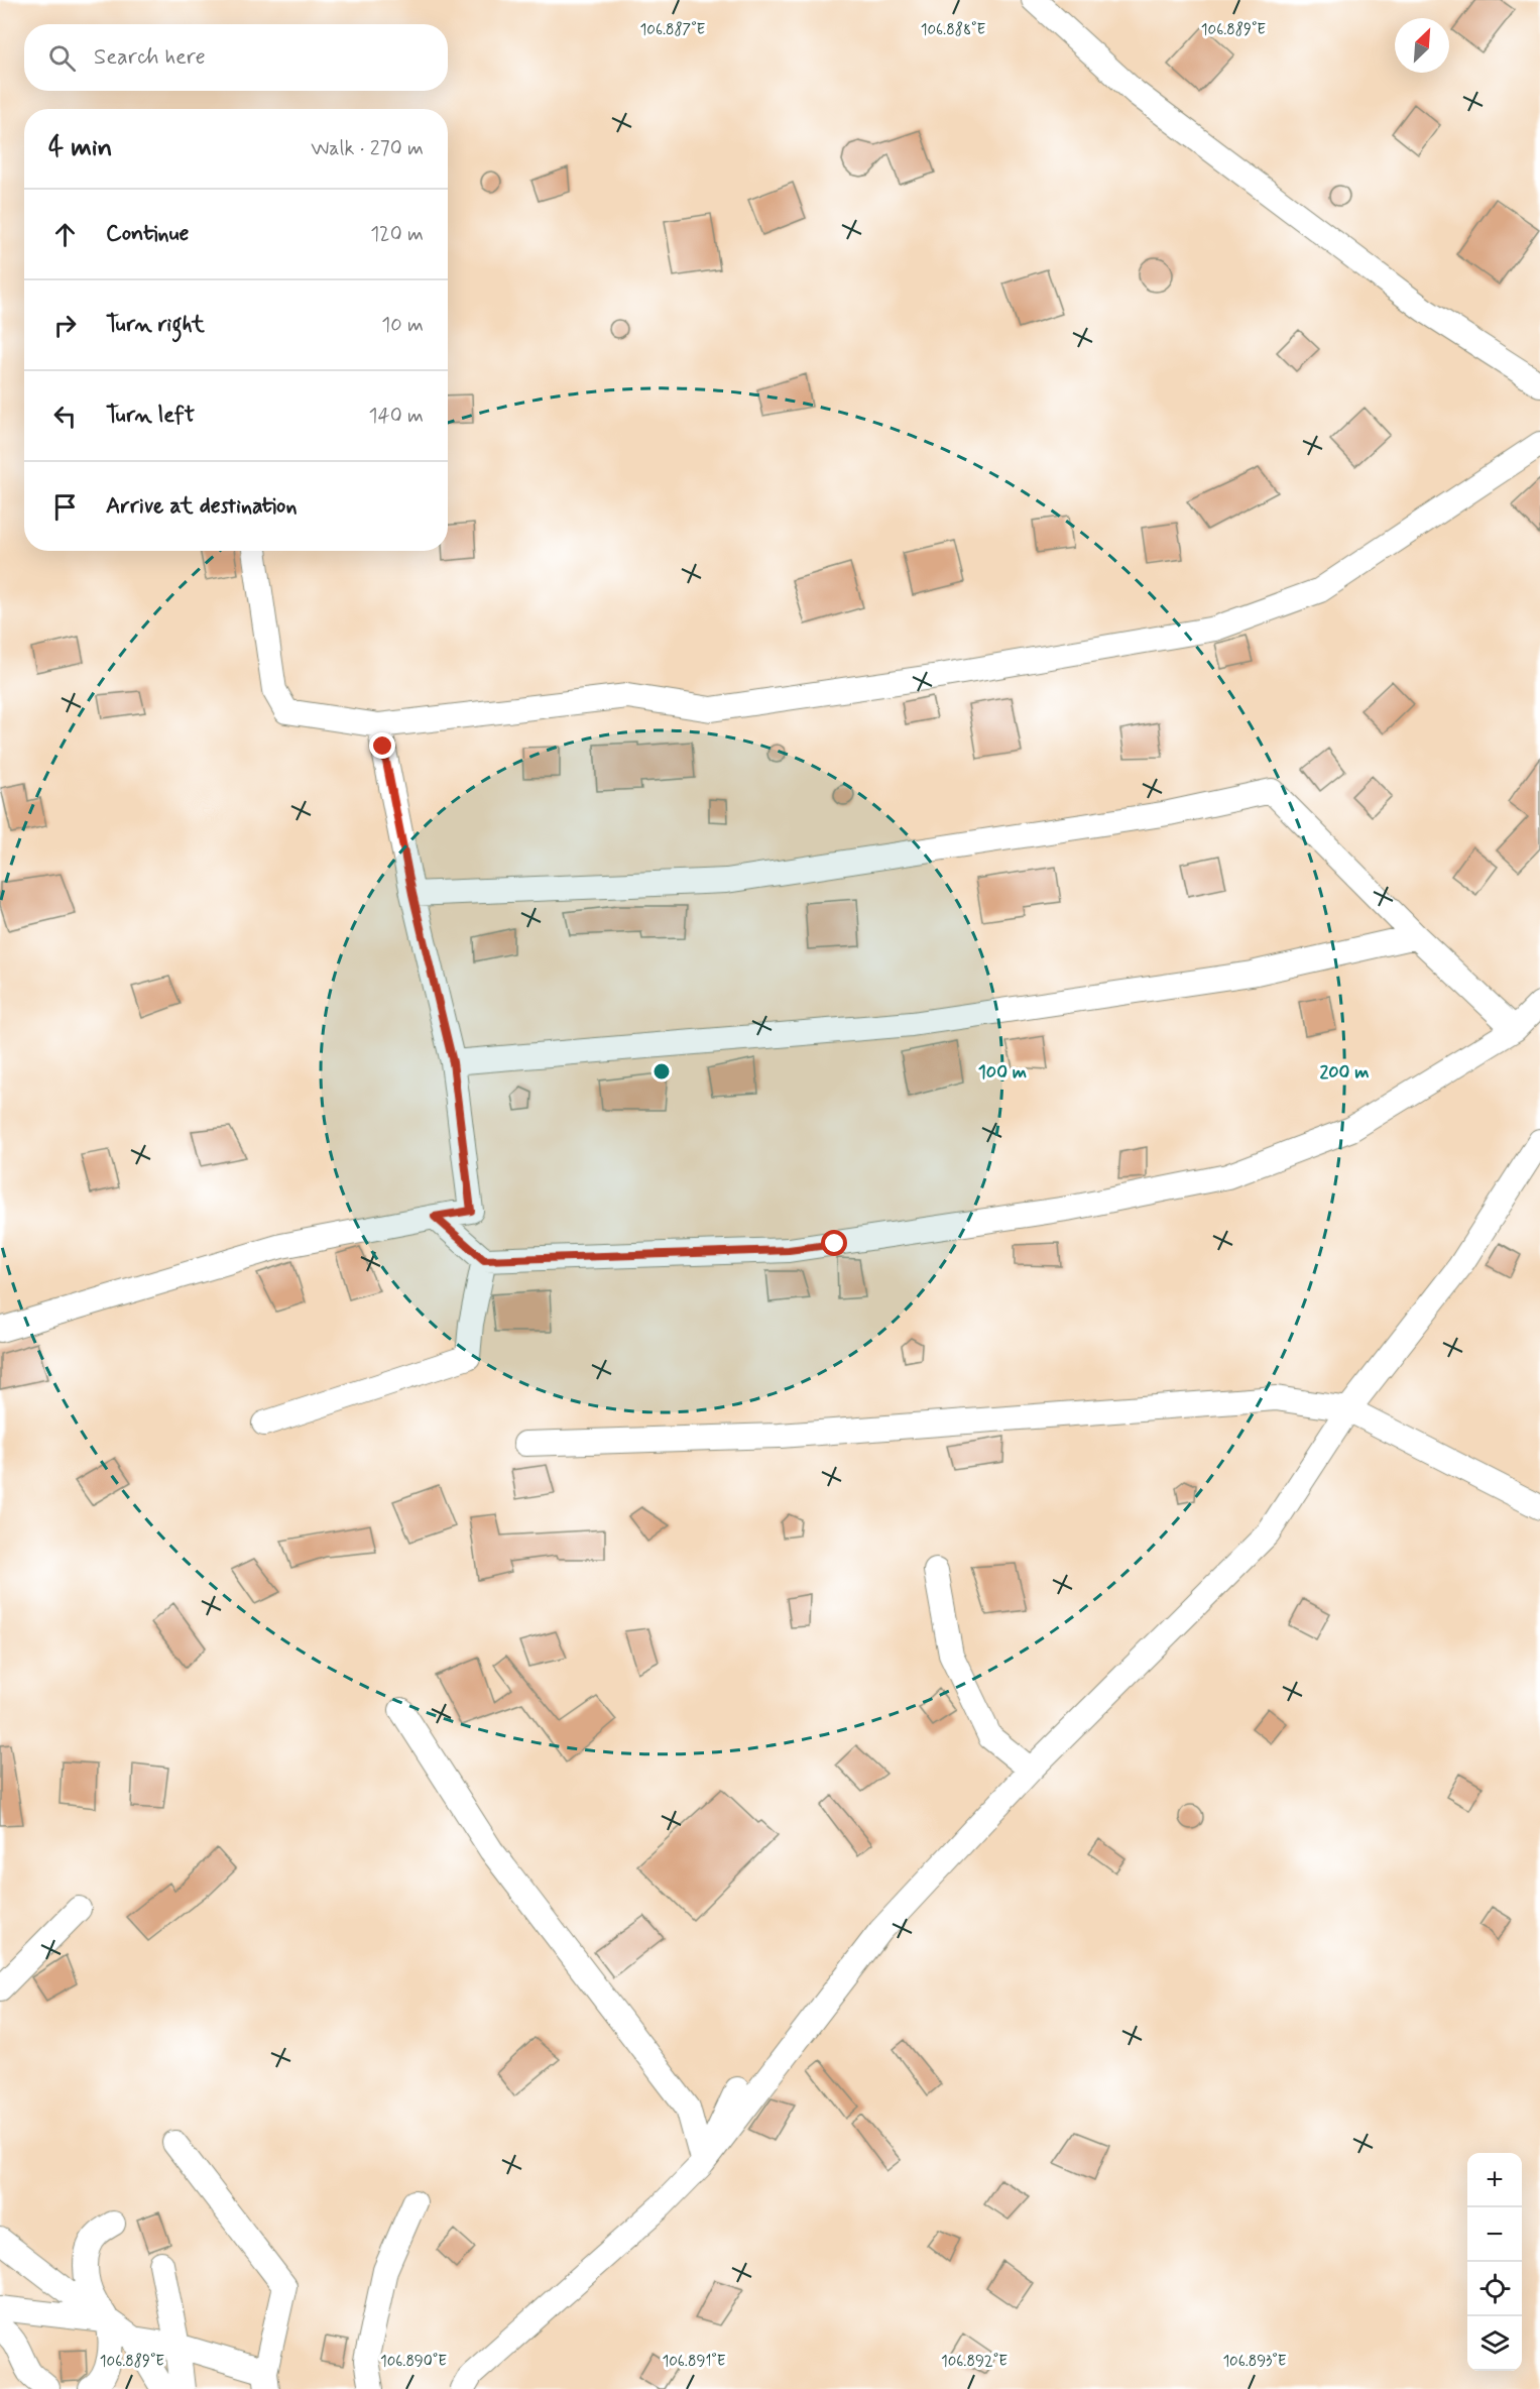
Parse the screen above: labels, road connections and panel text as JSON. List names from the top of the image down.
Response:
{
  "north": "top right",
  "page": {
    "search": "Search here",
    "heading": ["4 min", "Walk · 270 m"],
    "list": [
      ["Continue", "120 m"],
      ["Turn right", "10 m"],
      ["Turn left", "140 m"],
      "Arrive at destination"
    ],
    "map_buttons": ["+", "−"]
  },
  "coordinates": [
    "106.887°E",
    "106.888°E",
    "106.889°E",
    "106.890°E",
    "106.891°E",
    "106.892°E",
    "106.893°E"
  ],
  "rings": ["100 m", "200 m"]
}
